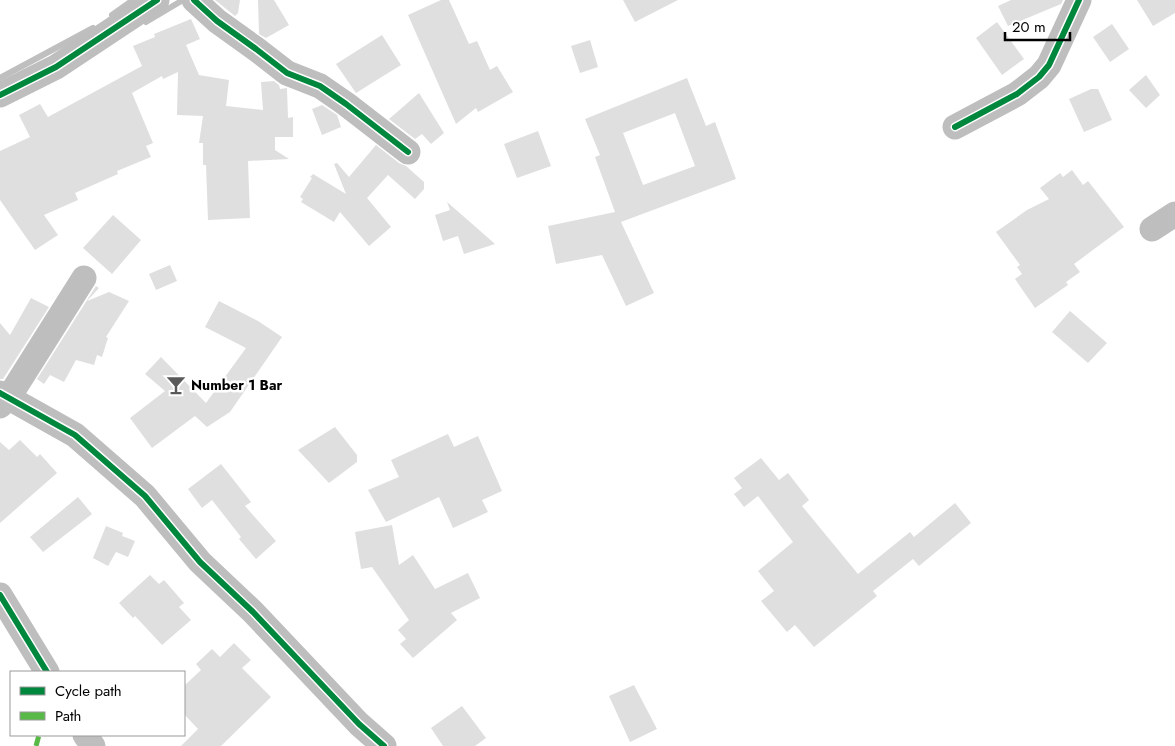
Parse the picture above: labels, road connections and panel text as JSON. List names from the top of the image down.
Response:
{
  "places": {
    "bar": ["Number 1 Bar"]
  },
  "legend": ["Cycle path", "Path"],
  "scale_bar": "20 m"
}
